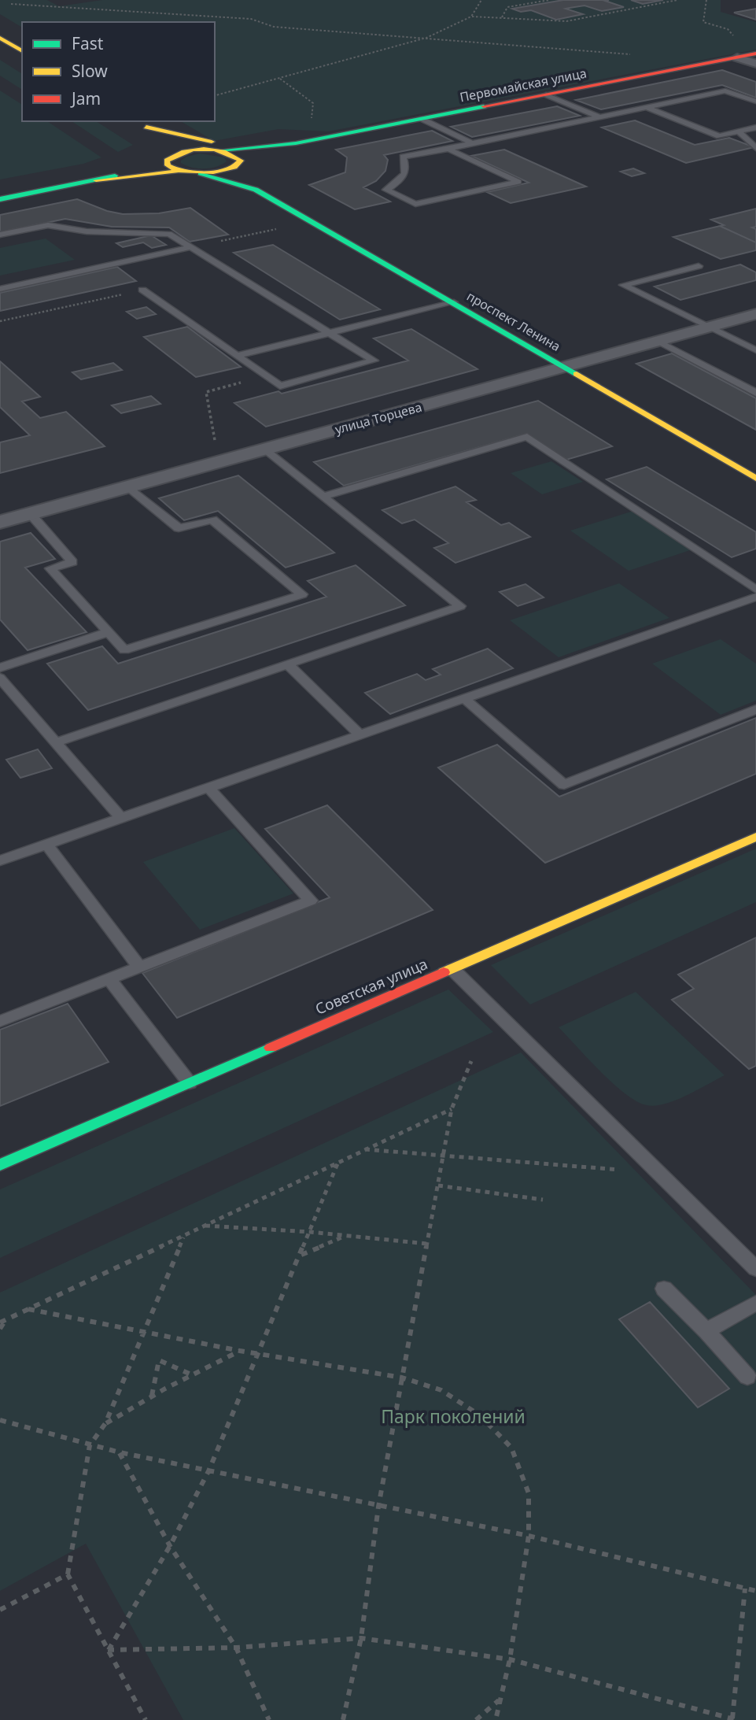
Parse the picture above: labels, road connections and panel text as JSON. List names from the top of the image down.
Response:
{
  "streets": {
    "street": [
      "Первомайская улица",
      "проспект Ленина",
      "улица Торцева",
      "Советская улица"
    ]
  },
  "crossings": [
    ["проспект Ленина", "улица Торцева"]
  ],
  "parks": ["Парк поколений"],
  "legend": ["Fast", "Slow", "Jam"]
}
